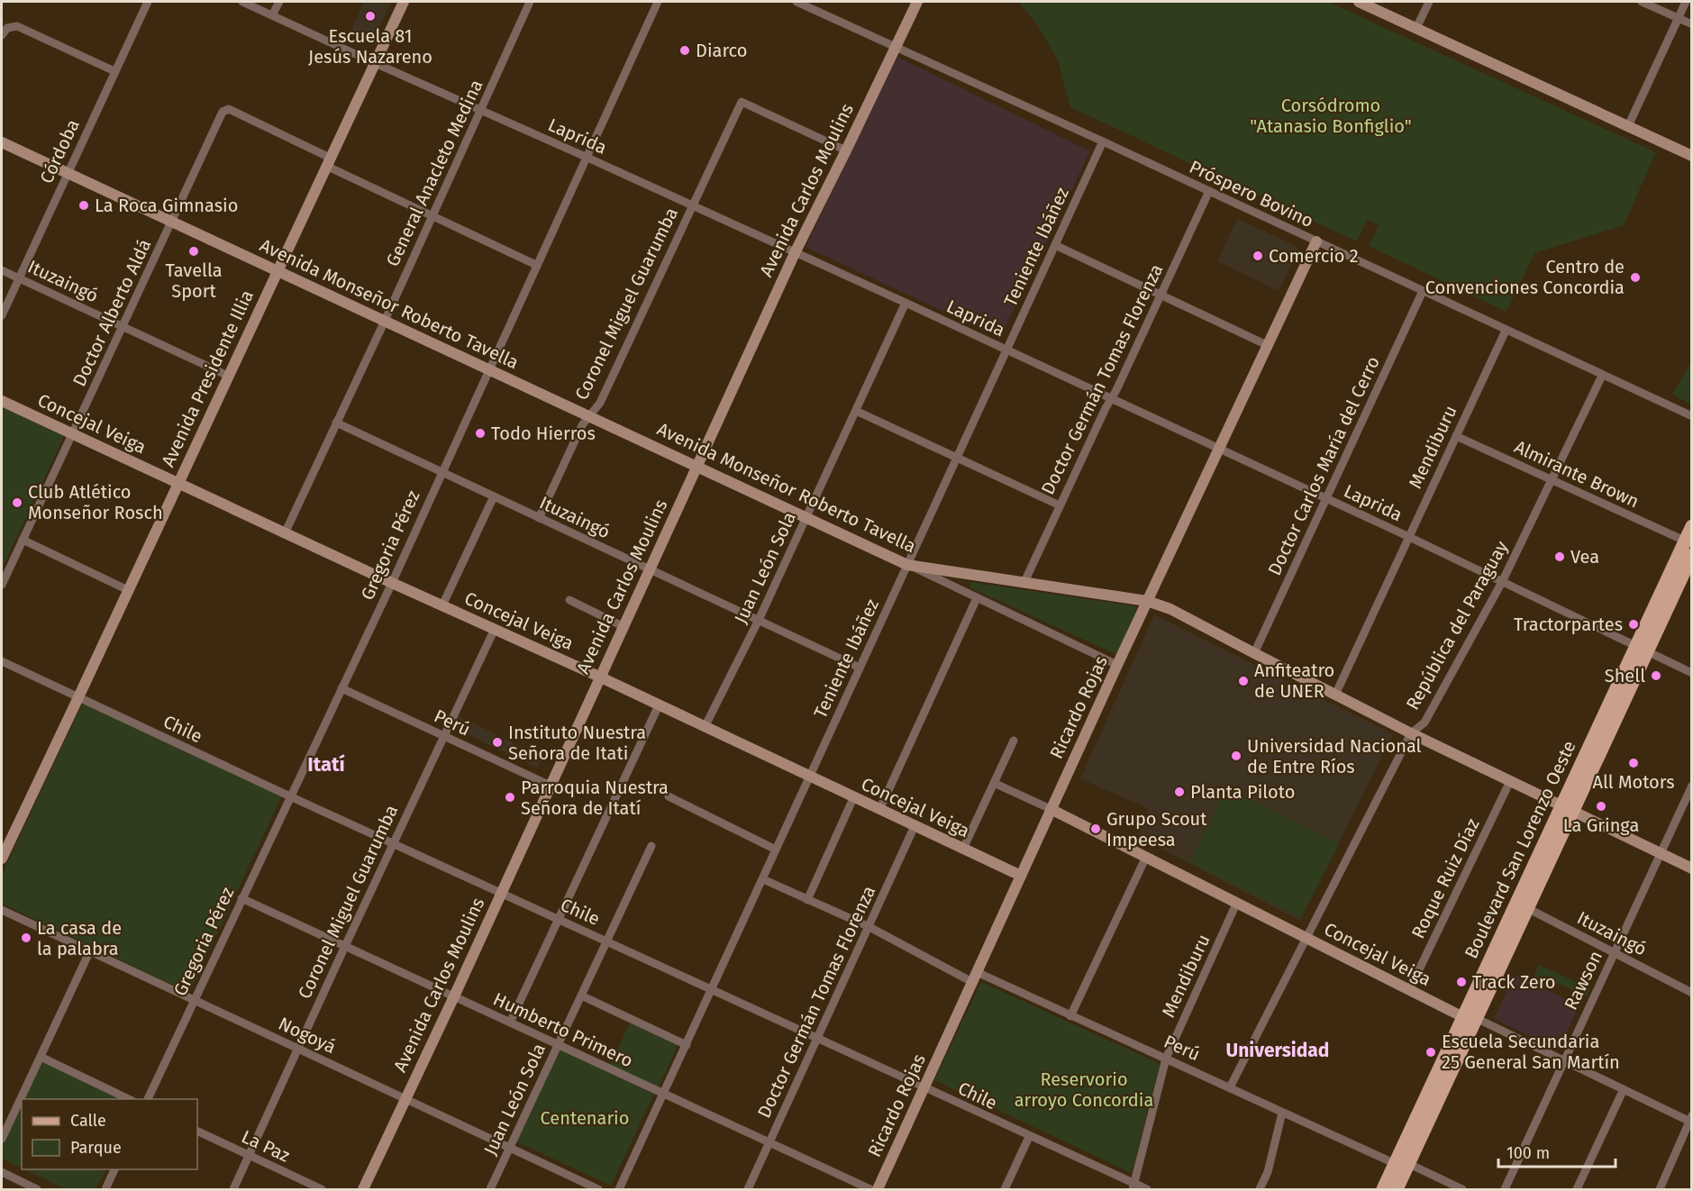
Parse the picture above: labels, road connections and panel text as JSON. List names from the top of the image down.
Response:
{
  "streets": {
    "main road": ["Boulevard San Lorenzo Oeste"],
    "street": [
      "Laprida",
      "Córdoba",
      "General Anacleto Medina",
      "Avenida Carlos Moulins",
      "Próspero Bovino",
      "Teniente Ibáñez",
      "Ituzaingó",
      "Avenida Monseñor Roberto Tavella",
      "Coronel Miguel Guarumba",
      "Doctor Alberto Aldá",
      "Avenida Presidente Illia",
      "Doctor Germán Tomas Florenza",
      "Concejal Veiga",
      "Mendiburu",
      "Doctor Carlos María del Cerro",
      "Almirante Brown",
      "Gregoria Pérez",
      "Juan León Sola",
      "República del Paraguay",
      "Ricardo Rojas",
      "Perú",
      "Chile",
      "Roque Ruiz Díaz",
      "Rawson",
      "Humberto Primero",
      "Nogoyá",
      "La Paz"
    ]
  },
  "crossings": [
    ["Laprida", "General Anacleto Medina"],
    ["Laprida", "Avenida Carlos Moulins"],
    ["Laprida", "Teniente Ibáñez"],
    ["Laprida", "Coronel Miguel Guarumba"],
    ["Laprida", "Avenida Presidente Illia"],
    ["Laprida", "Doctor Germán Tomas Florenza"],
    ["Laprida", "Mendiburu"],
    ["Laprida", "Doctor Carlos María del Cerro"],
    ["Laprida", "Gregoria Pérez"],
    ["Laprida", "Juan León Sola"],
    ["Laprida", "República del Paraguay"],
    ["Laprida", "Ricardo Rojas"],
    ["Laprida", "Boulevard San Lorenzo Oeste"],
    ["Córdoba", "Ituzaingó"],
    ["Córdoba", "Avenida Monseñor Roberto Tavella"],
    ["General Anacleto Medina", "Ituzaingó"],
    ["General Anacleto Medina", "Avenida Monseñor Roberto Tavella"],
    ["General Anacleto Medina", "Concejal Veiga"],
    ["Avenida Carlos Moulins", "Próspero Bovino"],
    ["Avenida Carlos Moulins", "Ituzaingó"],
    ["Avenida Carlos Moulins", "Avenida Monseñor Roberto Tavella"],
    ["Avenida Carlos Moulins", "Coronel Miguel Guarumba"],
    ["Avenida Carlos Moulins", "Concejal Veiga"],
    ["Avenida Carlos Moulins", "Perú"],
    ["Avenida Carlos Moulins", "Chile"],
    ["Avenida Carlos Moulins", "Humberto Primero"],
    ["Avenida Carlos Moulins", "Nogoyá"],
    ["Próspero Bovino", "Teniente Ibáñez"],
    ["Próspero Bovino", "Doctor Germán Tomas Florenza"],
    ["Próspero Bovino", "Mendiburu"],
    ["Próspero Bovino", "Doctor Carlos María del Cerro"],
    ["Próspero Bovino", "República del Paraguay"],
    ["Próspero Bovino", "Ricardo Rojas"],
    ["Teniente Ibáñez", "Ituzaingó"],
    ["Teniente Ibáñez", "Avenida Monseñor Roberto Tavella"],
    ["Teniente Ibáñez", "Concejal Veiga"],
    ["Teniente Ibáñez", "Perú"],
    ["Teniente Ibáñez", "Chile"],
    ["Teniente Ibáñez", "Humberto Primero"],
    ["Ituzaingó", "Coronel Miguel Guarumba"],
    ["Ituzaingó", "Doctor Alberto Aldá"],
    ["Ituzaingó", "Avenida Presidente Illia"],
    ["Ituzaingó", "Gregoria Pérez"],
    ["Ituzaingó", "Juan León Sola"],
    ["Ituzaingó", "Boulevard San Lorenzo Oeste"],
    ["Ituzaingó", "Rawson"],
    ["Avenida Monseñor Roberto Tavella", "Coronel Miguel Guarumba"],
    ["Avenida Monseñor Roberto Tavella", "Doctor Alberto Aldá"],
    ["Avenida Monseñor Roberto Tavella", "Avenida Presidente Illia"],
    ["Avenida Monseñor Roberto Tavella", "Doctor Germán Tomas Florenza"],
    ["Avenida Monseñor Roberto Tavella", "Mendiburu"],
    ["Avenida Monseñor Roberto Tavella", "Doctor Carlos María del Cerro"],
    ["Avenida Monseñor Roberto Tavella", "Gregoria Pérez"],
    ["Avenida Monseñor Roberto Tavella", "Juan León Sola"],
    ["Avenida Monseñor Roberto Tavella", "República del Paraguay"],
    ["Avenida Monseñor Roberto Tavella", "Ricardo Rojas"],
    ["Avenida Monseñor Roberto Tavella", "Boulevard San Lorenzo Oeste"],
    ["Avenida Monseñor Roberto Tavella", "Roque Ruiz Díaz"],
    ["Avenida Monseñor Roberto Tavella", "Rawson"],
    ["Coronel Miguel Guarumba", "Concejal Veiga"],
    ["Coronel Miguel Guarumba", "Perú"],
    ["Coronel Miguel Guarumba", "Chile"],
    ["Coronel Miguel Guarumba", "Humberto Primero"],
    ["Coronel Miguel Guarumba", "Nogoyá"],
    ["Coronel Miguel Guarumba", "La Paz"],
    ["Doctor Alberto Aldá", "Avenida Presidente Illia"],
    ["Doctor Alberto Aldá", "Concejal Veiga"],
    ["Avenida Presidente Illia", "Concejal Veiga"],
    ["Avenida Presidente Illia", "Chile"],
    ["Doctor Germán Tomas Florenza", "Concejal Veiga"],
    ["Doctor Germán Tomas Florenza", "Perú"],
    ["Doctor Germán Tomas Florenza", "Chile"],
    ["Doctor Germán Tomas Florenza", "Humberto Primero"],
    ["Concejal Veiga", "Mendiburu"],
    ["Concejal Veiga", "Gregoria Pérez"],
    ["Concejal Veiga", "Juan León Sola"],
    ["Concejal Veiga", "República del Paraguay"],
    ["Concejal Veiga", "Ricardo Rojas"],
    ["Concejal Veiga", "Boulevard San Lorenzo Oeste"],
    ["Concejal Veiga", "Roque Ruiz Díaz"],
    ["Concejal Veiga", "Rawson"],
    ["Mendiburu", "Almirante Brown"],
    ["Mendiburu", "Perú"],
    ["Mendiburu", "Chile"],
    ["Almirante Brown", "República del Paraguay"],
    ["Almirante Brown", "Boulevard San Lorenzo Oeste"],
    ["Gregoria Pérez", "Perú"],
    ["Gregoria Pérez", "Chile"],
    ["Gregoria Pérez", "Humberto Primero"],
    ["Gregoria Pérez", "Nogoyá"],
    ["Juan León Sola", "Chile"],
    ["Juan León Sola", "Humberto Primero"],
    ["Juan León Sola", "Nogoyá"],
    ["República del Paraguay", "Perú"],
    ["Ricardo Rojas", "Perú"],
    ["Ricardo Rojas", "Chile"],
    ["Perú", "Boulevard San Lorenzo Oeste"]
  ],
  "districts": ["Itatí", "Universidad"],
  "parks": ["Corsódromo \"Atanasio Bonfiglio\"", "Reservorio arroyo Concordia", "Centenario"],
  "places": [
    "Escuela 81 Jesús Nazareno",
    "Diarco",
    "La Roca Gimnasio",
    "Tavella Sport",
    "Comercio 2",
    "Centro de Convenciones Concordia",
    "Todo Hierros",
    "Club Atlético Monseñor Rosch",
    "Vea",
    "Tractorpartes",
    "Shell",
    "Anfiteatro de UNER",
    "Instituto Nuestra Señora de Itati",
    "Universidad Nacional de Entre Ríos",
    "All Motors",
    "Planta Piloto",
    "Parroquia Nuestra Señora de Itatí",
    "La Gringa",
    "Grupo Scout Impeesa",
    "La casa de la palabra",
    "Track Zero",
    "Escuela Secundaria 25 General San Martín"
  ],
  "legend": ["Calle", "Parque"],
  "scale_bar": "100 m"
}
